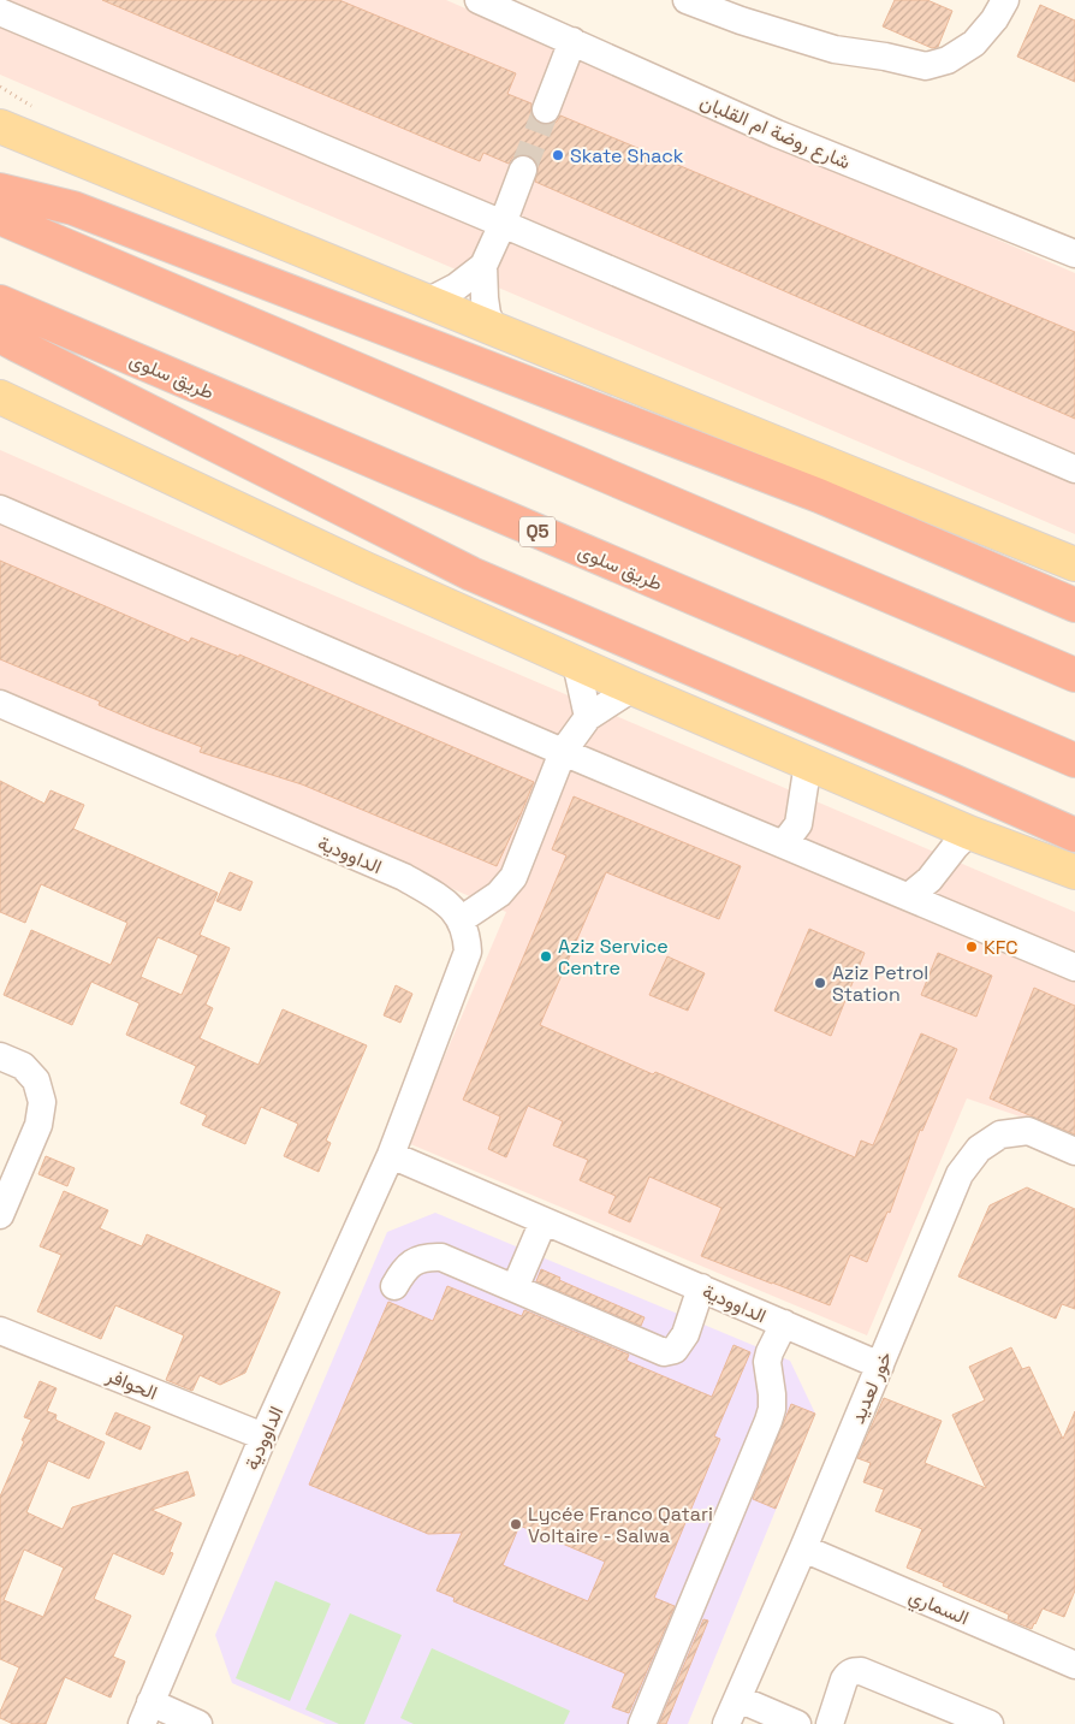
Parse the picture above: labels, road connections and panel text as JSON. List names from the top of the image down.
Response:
{
  "streets": {
    "highway": ["طريق سلوى", "Q5"],
    "street": [
      "شارع روضة ام القلبان",
      "الداوودية",
      "الحوافر",
      "خور لعديد",
      "السماري"
    ]
  },
  "crossings": [
    ["الداوودية", "الحوافر"],
    ["الداوودية", "خور لعديد"],
    ["خور لعديد", "السماري"]
  ],
  "places": [
    "Skate Shack",
    "KFC",
    "Aziz Service Centre",
    "Aziz Petrol Station",
    "Lycée Franco Qatari Voltaire - Salwa"
  ]
}
